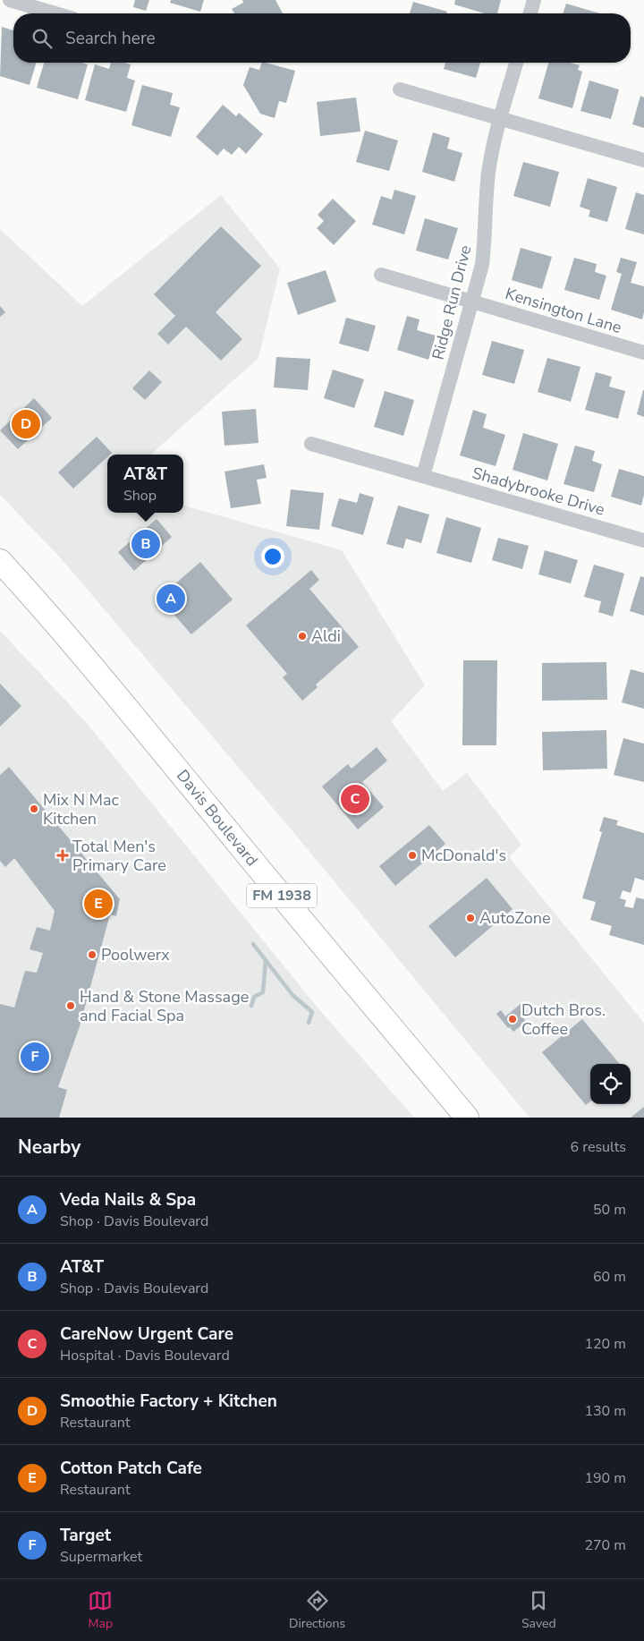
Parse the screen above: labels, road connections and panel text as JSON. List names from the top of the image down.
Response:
{
  "streets": {
    "main road": ["Davis Boulevard", "FM 1938"],
    "street": ["Ridge Run Drive", "Kensington Lane", "Shadybrooke Drive"]
  },
  "crossings": [
    ["Ridge Run Drive", "Kensington Lane"],
    ["Ridge Run Drive", "Shadybrooke Drive"]
  ],
  "places": {
    "other": [
      "Aldi",
      "Mix N Mac Kitchen",
      "McDonald's",
      "AutoZone",
      "Poolwerx",
      "Hand & Stone Massage and Facial Spa",
      "Dutch Bros. Coffee"
    ],
    "health": ["Total Men's Primary Care"]
  },
  "page": {
    "search": "Search here",
    "pins": [
      "D",
      "B",
      "A",
      "C",
      "E",
      "F"
    ],
    "popup": ["AT&T", "Shop"],
    "heading": ["Nearby", "6 results"],
    "list": [
      {
        "mark": "A",
        "name": "Veda Nails & Spa",
        "note": "Shop · Davis Boulevard",
        "value": "50 m"
      },
      {
        "mark": "B",
        "name": "AT&T",
        "note": "Shop · Davis Boulevard",
        "value": "60 m"
      },
      {
        "mark": "C",
        "name": "CareNow Urgent Care",
        "note": "Hospital · Davis Boulevard",
        "value": "120 m"
      },
      {
        "mark": "D",
        "name": "Smoothie Factory + Kitchen",
        "note": "Restaurant",
        "value": "130 m"
      },
      {
        "mark": "E",
        "name": "Cotton Patch Cafe",
        "note": "Restaurant",
        "value": "190 m"
      },
      {
        "mark": "F",
        "name": "Target",
        "note": "Supermarket",
        "value": "270 m"
      }
    ],
    "nav": ["Map", "Directions", "Saved"]
  }
}
